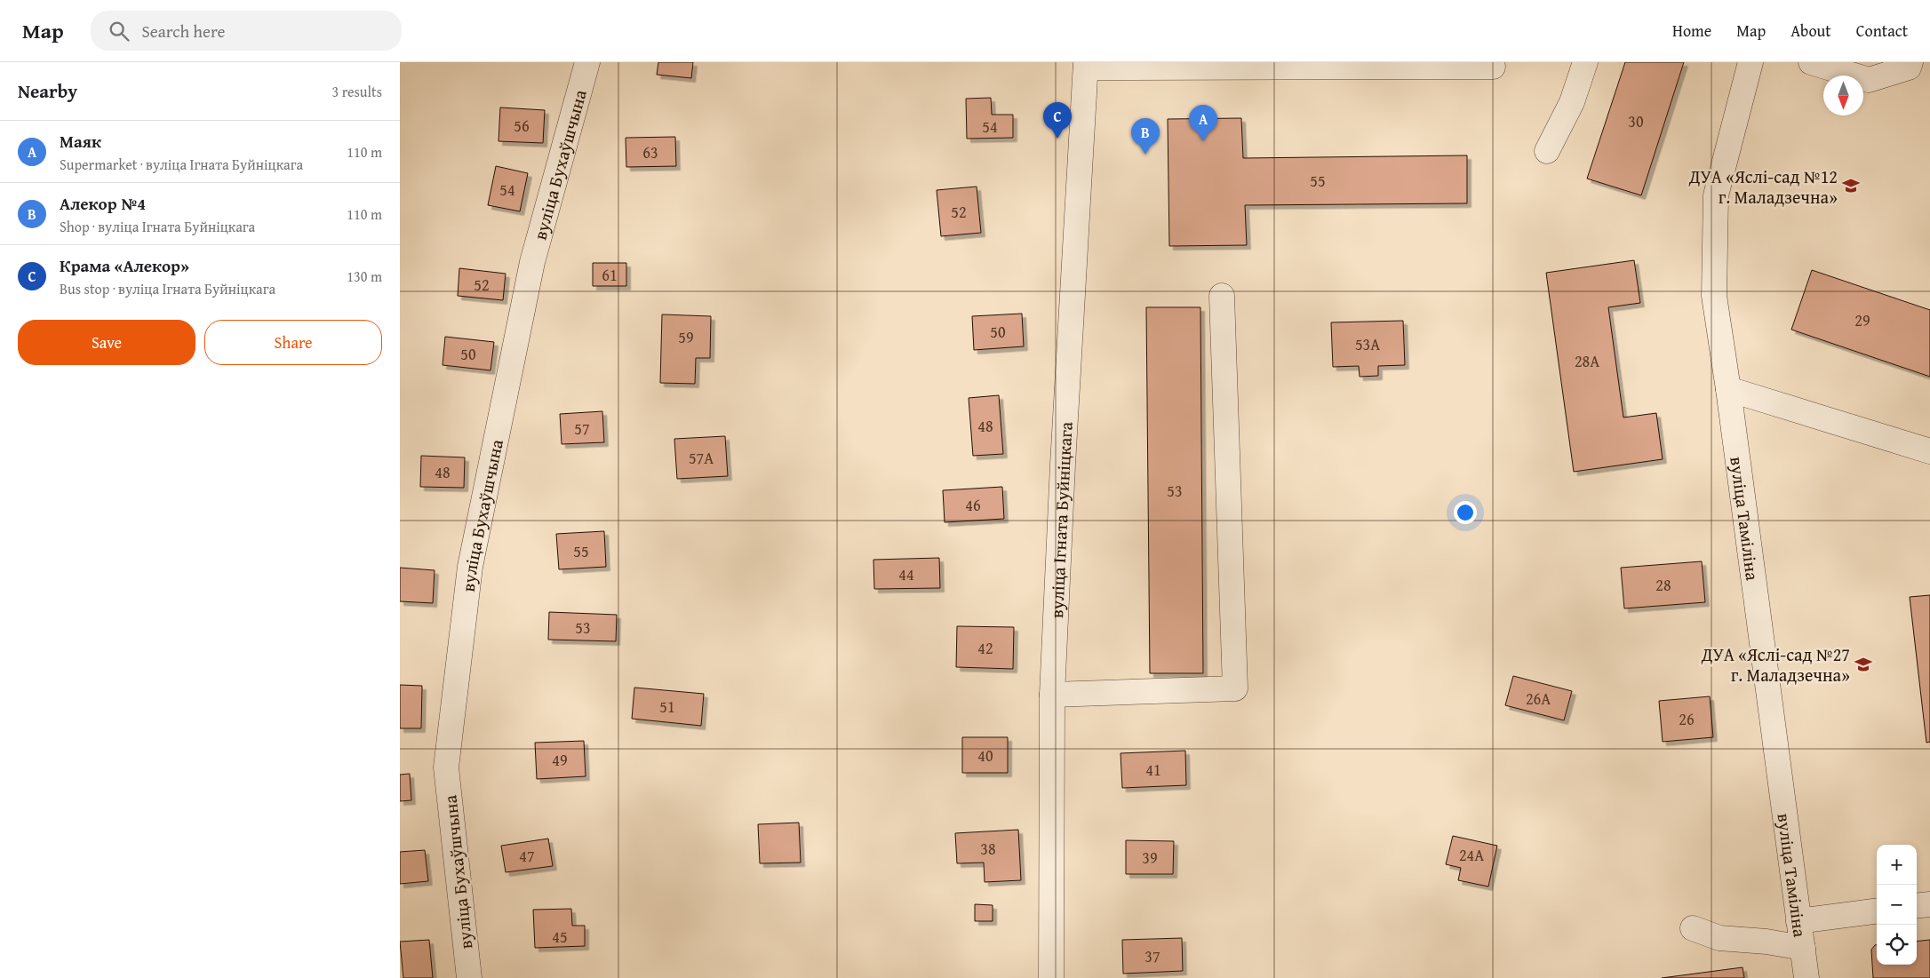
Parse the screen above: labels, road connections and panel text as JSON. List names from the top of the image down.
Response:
{
  "streets": {
    "street": ["вуліца Бухаўшчына", "вуліца Таміліна", "вуліца Ігната Буйніцкага"]
  },
  "places": {
    "school or university": ["ДУА «Яслі-сад №12 г. Маладзечна»", "ДУА «Яслі-сад №27 г. Маладзечна»"]
  },
  "house_numbers": [
    "30",
    "56",
    "54",
    "63",
    "55",
    "54",
    "52",
    "61",
    "52",
    "29",
    "50",
    "59",
    "53А",
    "50",
    "28А",
    "48",
    "57",
    "57А",
    "48",
    "53",
    "46",
    "55",
    "44",
    "28",
    "53",
    "42",
    "26А",
    "51",
    "26",
    "40",
    "49",
    "41",
    "38",
    "24А",
    "47",
    "39",
    "45",
    "37"
  ],
  "north": "bottom",
  "page": {
    "header": "Map",
    "search": "Search here",
    "nav": [
      "Home",
      "Map",
      "About",
      "Contact"
    ],
    "heading": ["Nearby", "3 results"],
    "pins": ["C", "A", "B"],
    "list": [
      {
        "mark": "A",
        "name": "Маяк",
        "note": "Supermarket · вуліца Ігната Буйніцкага",
        "value": "110 m"
      },
      {
        "mark": "B",
        "name": "Алекор №4",
        "note": "Shop · вуліца Ігната Буйніцкага",
        "value": "110 m"
      },
      {
        "mark": "C",
        "name": "Крама «Алекор»",
        "note": "Bus stop · вуліца Ігната Буйніцкага",
        "value": "130 m"
      }
    ],
    "buttons": ["Save", "Share"],
    "map_buttons": ["+", "−"]
  }
}
